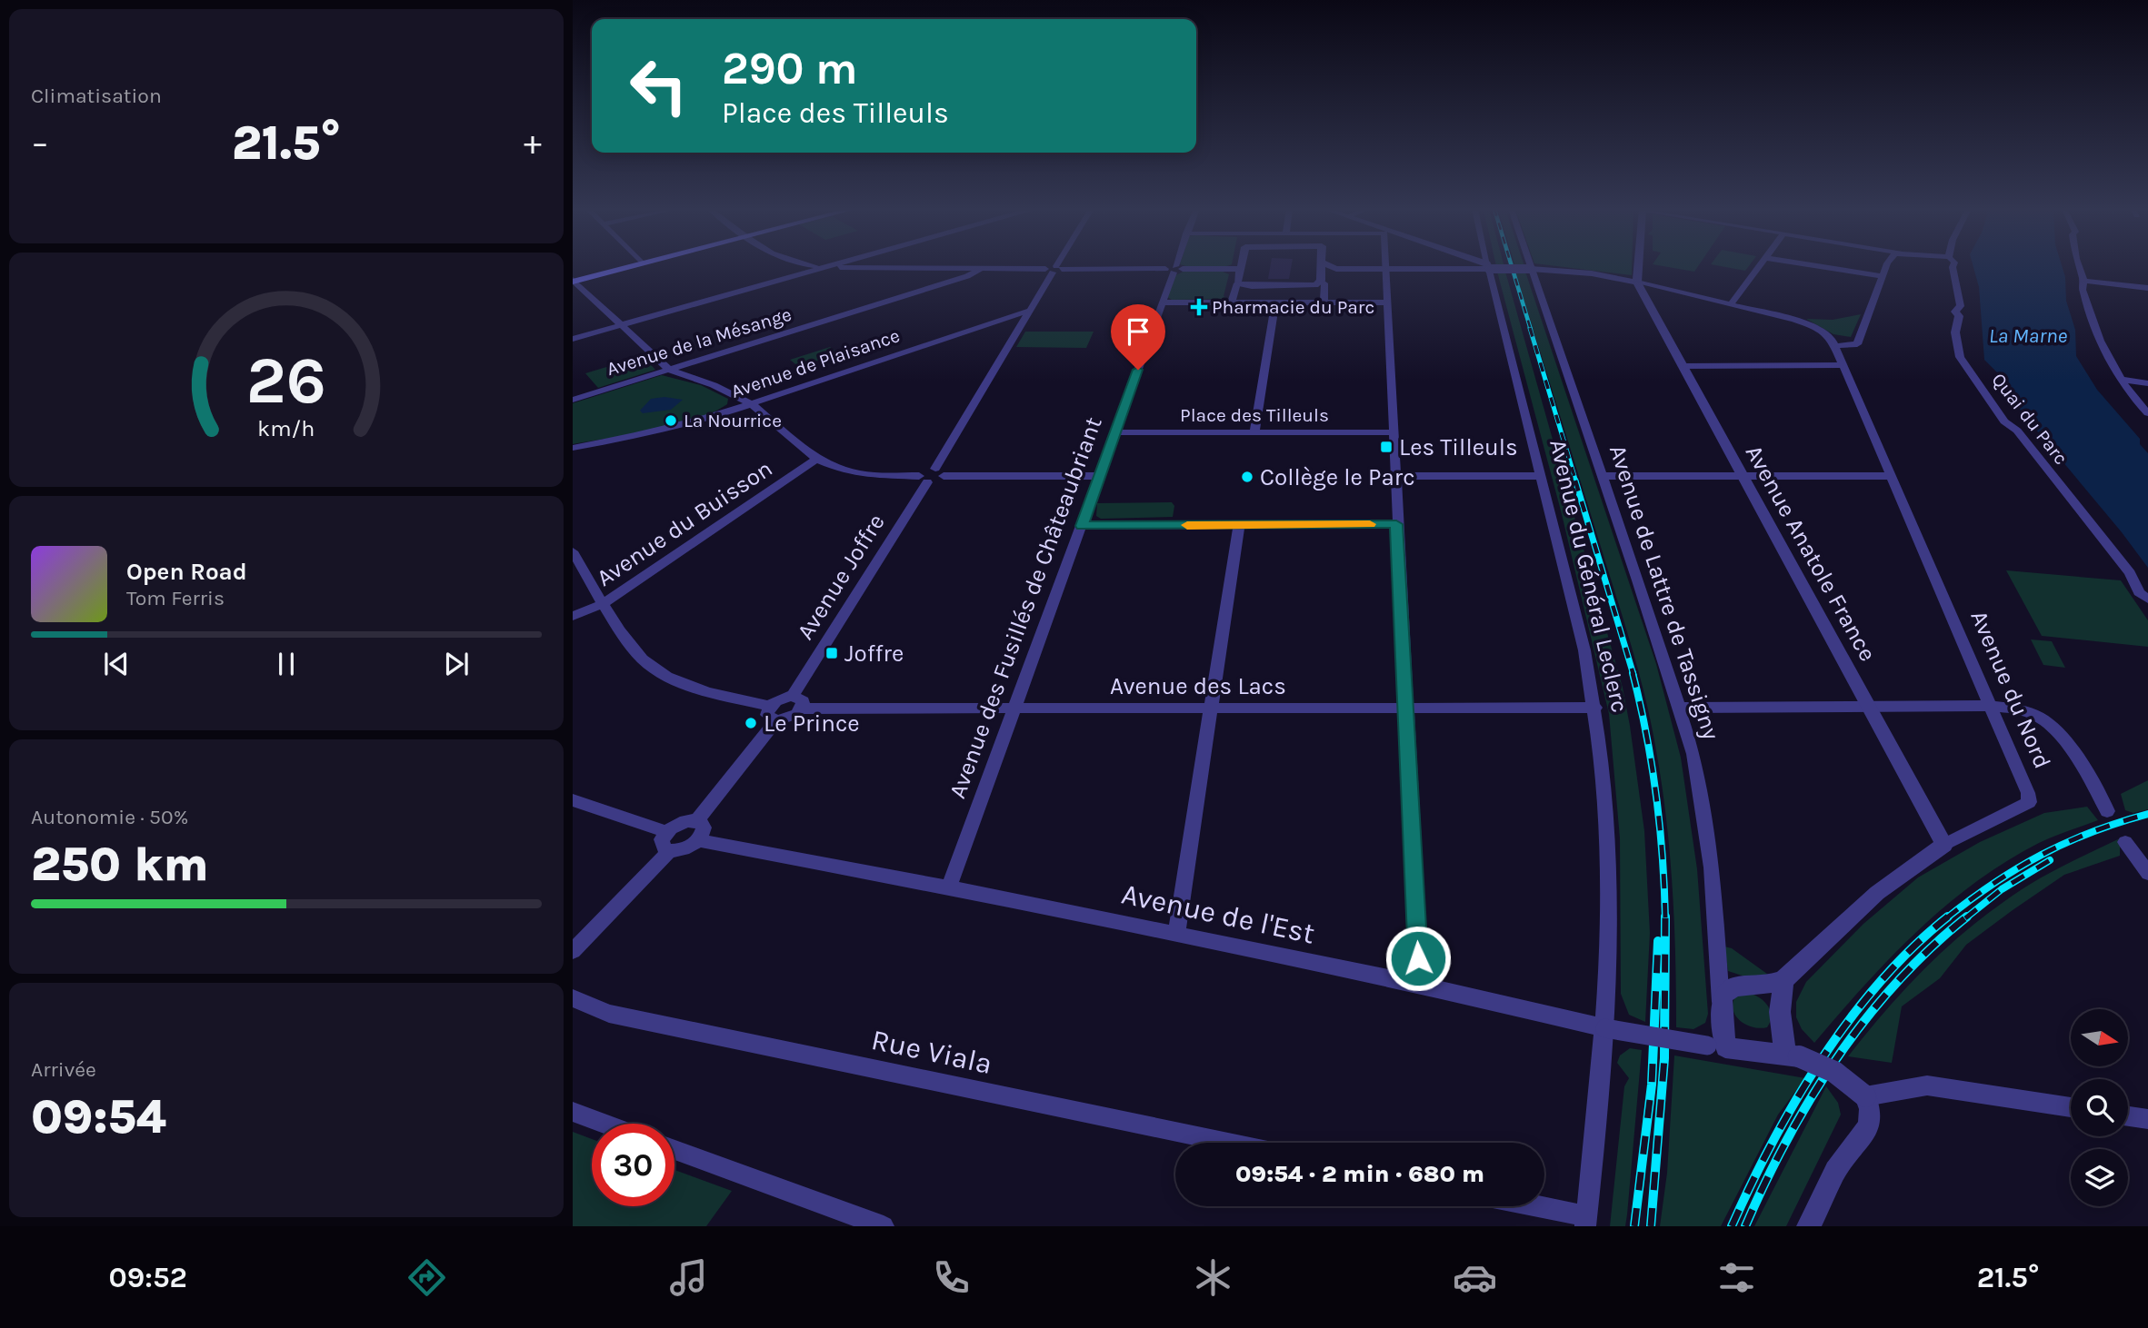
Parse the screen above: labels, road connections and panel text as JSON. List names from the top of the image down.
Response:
{
  "streets": {
    "street": [
      "Avenue de la Mésange",
      "Avenue de Plaisance",
      "Place des Tilleuls",
      "Quai du Parc",
      "Avenue du Buisson",
      "Avenue Anatole France",
      "Avenue du Général Leclerc",
      "Avenue Joffre",
      "Avenue de Lattre de Tassigny",
      "Avenue des Fusillés de Châteaubriant",
      "Avenue des Lacs",
      "Avenue du Nord",
      "Avenue de l'Est",
      "Rue Viala"
    ]
  },
  "crossings": [
    ["Place des Tilleuls", "Avenue des Fusillés de Châteaubriant"],
    ["Avenue Anatole France", "Avenue du Nord"],
    ["Avenue du Général Leclerc", "Avenue des Lacs"],
    ["Avenue du Général Leclerc", "Avenue de l'Est"],
    ["Avenue des Fusillés de Châteaubriant", "Avenue des Lacs"],
    ["Avenue des Fusillés de Châteaubriant", "Avenue de l'Est"]
  ],
  "water": ["La Marne"],
  "places": {
    "health": ["Pharmacie du Parc"],
    "other": ["La Nourrice", "Collège le Parc", "Le Prince"],
    "transit": ["Les Tilleuls", "Joffre"]
  },
  "north": "right",
  "page": {
    "tile": [
      "Climatisation",
      ["Autonomie · 50%", "250 km"],
      ["Arrivée", "09:54"]
    ],
    "turn": ["290 m", "Place des Tilleuls"],
    "heat": ["−", "21.5°", "+"],
    "song": ["Open Road", "Tom Ferris"],
    "limit": "30",
    "trip": "09:54 · 2 min · 680 m",
    "tabs": ["09:52", "21.5°"],
    "gauge": ["26", "km/h"]
  }
}
